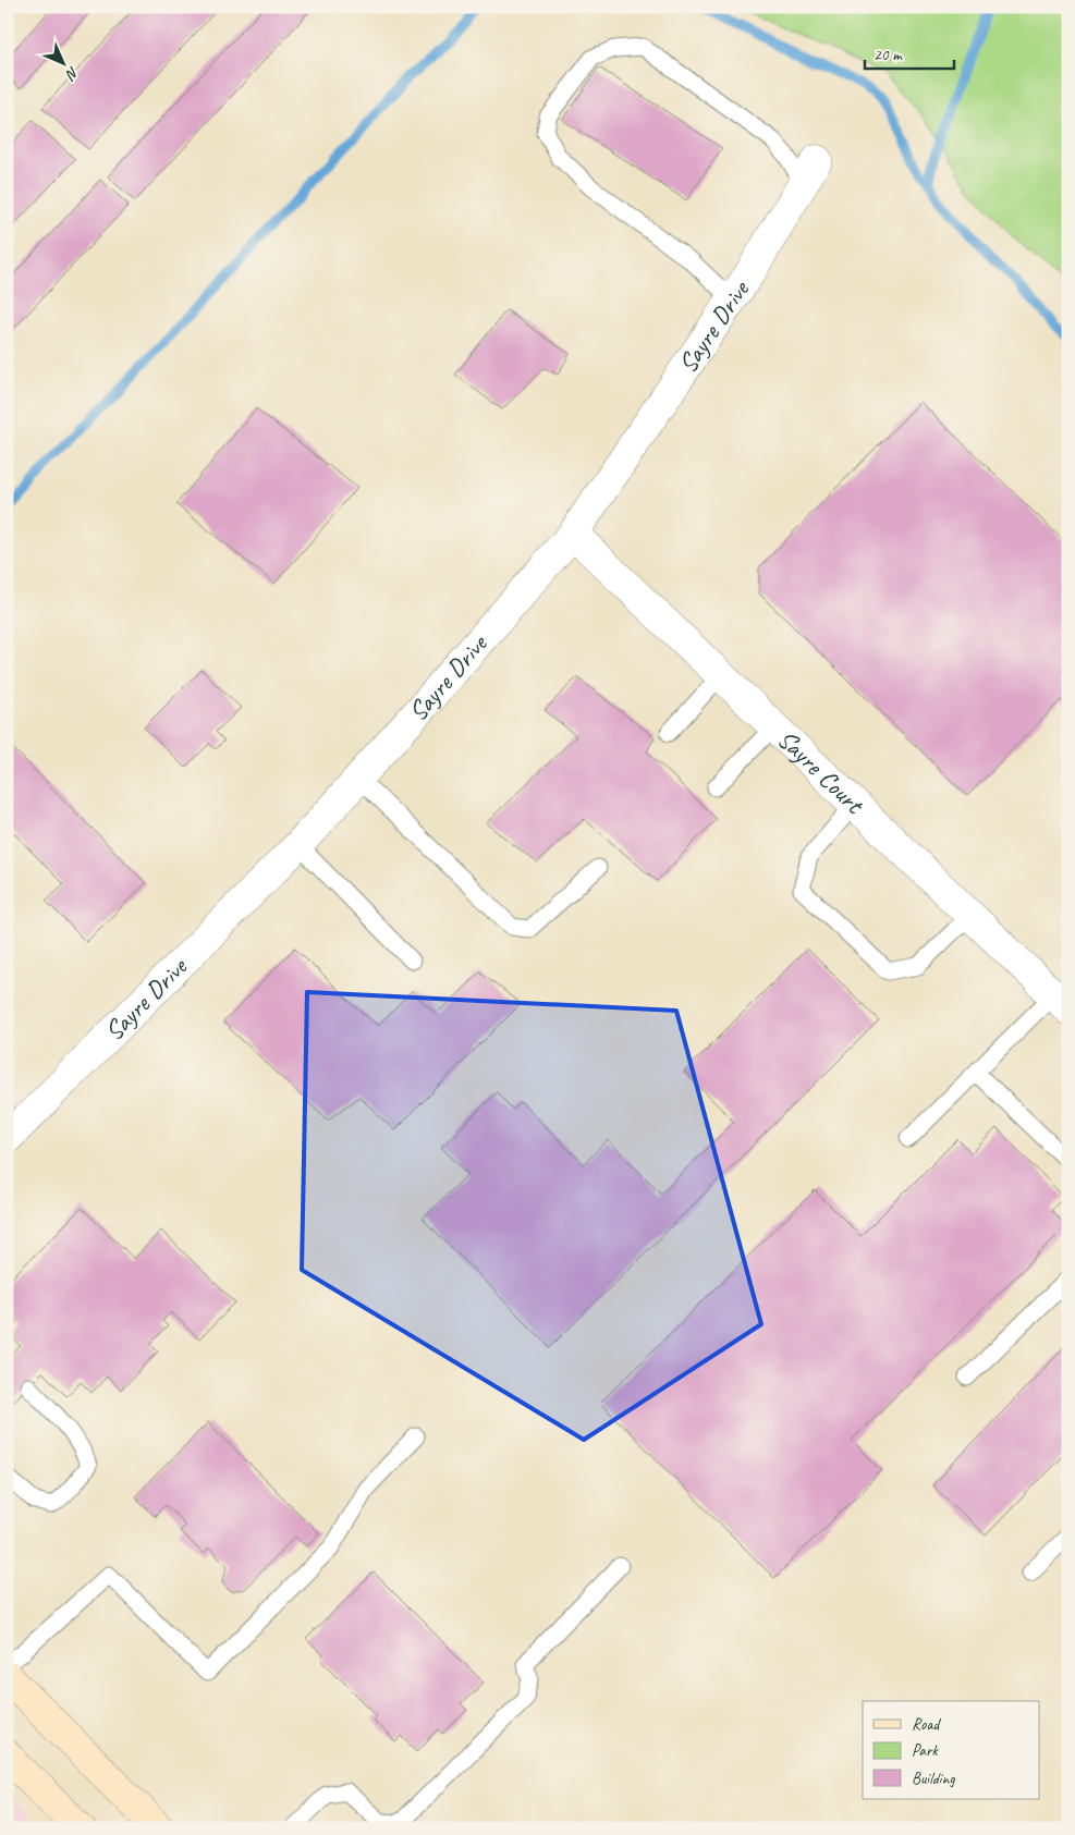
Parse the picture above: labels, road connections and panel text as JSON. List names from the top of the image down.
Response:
{
  "streets": {
    "street": ["Sayre Drive", "Sayre Court"]
  },
  "crossings": [
    ["Sayre Drive", "Sayre Court"]
  ],
  "legend": ["Road", "Park", "Building"],
  "scale_bar": "20 m",
  "north": "bottom right"
}
